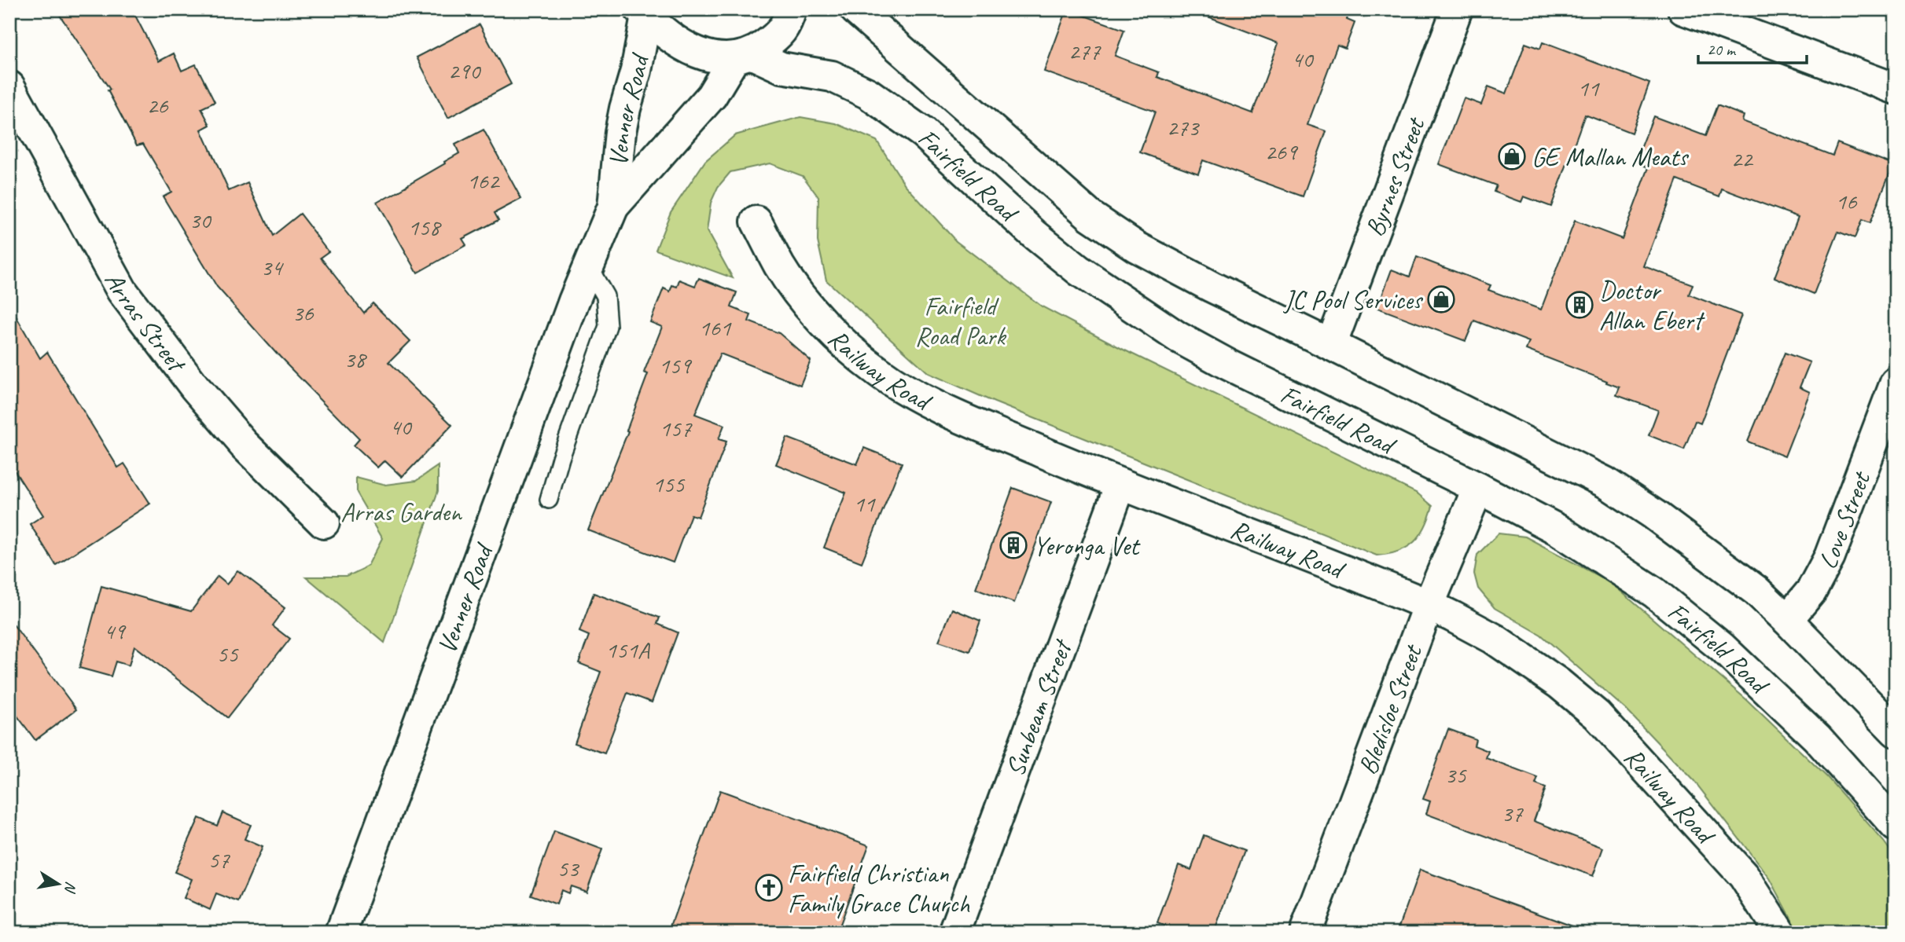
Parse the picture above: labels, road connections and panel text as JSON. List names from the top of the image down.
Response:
{
  "streets": {
    "street": [
      "Venner Road",
      "Fairfield Road",
      "Byrnes Street",
      "Arras Street",
      "Railway Road",
      "Love Street",
      "Sunbeam Street",
      "Bledisloe Street"
    ]
  },
  "crossings": [
    ["Venner Road", "Fairfield Road"],
    ["Fairfield Road", "Byrnes Street"],
    ["Fairfield Road", "Love Street"],
    ["Fairfield Road", "Bledisloe Street"],
    ["Railway Road", "Sunbeam Street"],
    ["Railway Road", "Bledisloe Street"]
  ],
  "parks": ["Fairfield Road Park", "Arras Garden"],
  "places": {
    "shop": ["GE Mallan Meats", "JC Pool Services"],
    "building": ["Doctor Allan Ebert", "Yeronga Vet"],
    "church": ["Fairfield Christian Family Grace Church"]
  },
  "house_numbers": [
    "277",
    "40",
    "290",
    "11",
    "26",
    "273",
    "269",
    "22",
    "162",
    "16",
    "30",
    "158",
    "34",
    "36",
    "161",
    "38",
    "159",
    "40",
    "157",
    "155",
    "11",
    "49",
    "151A",
    "55",
    "35",
    "37",
    "57",
    "53"
  ],
  "scale_bar": "20 m",
  "north": "right"
}
